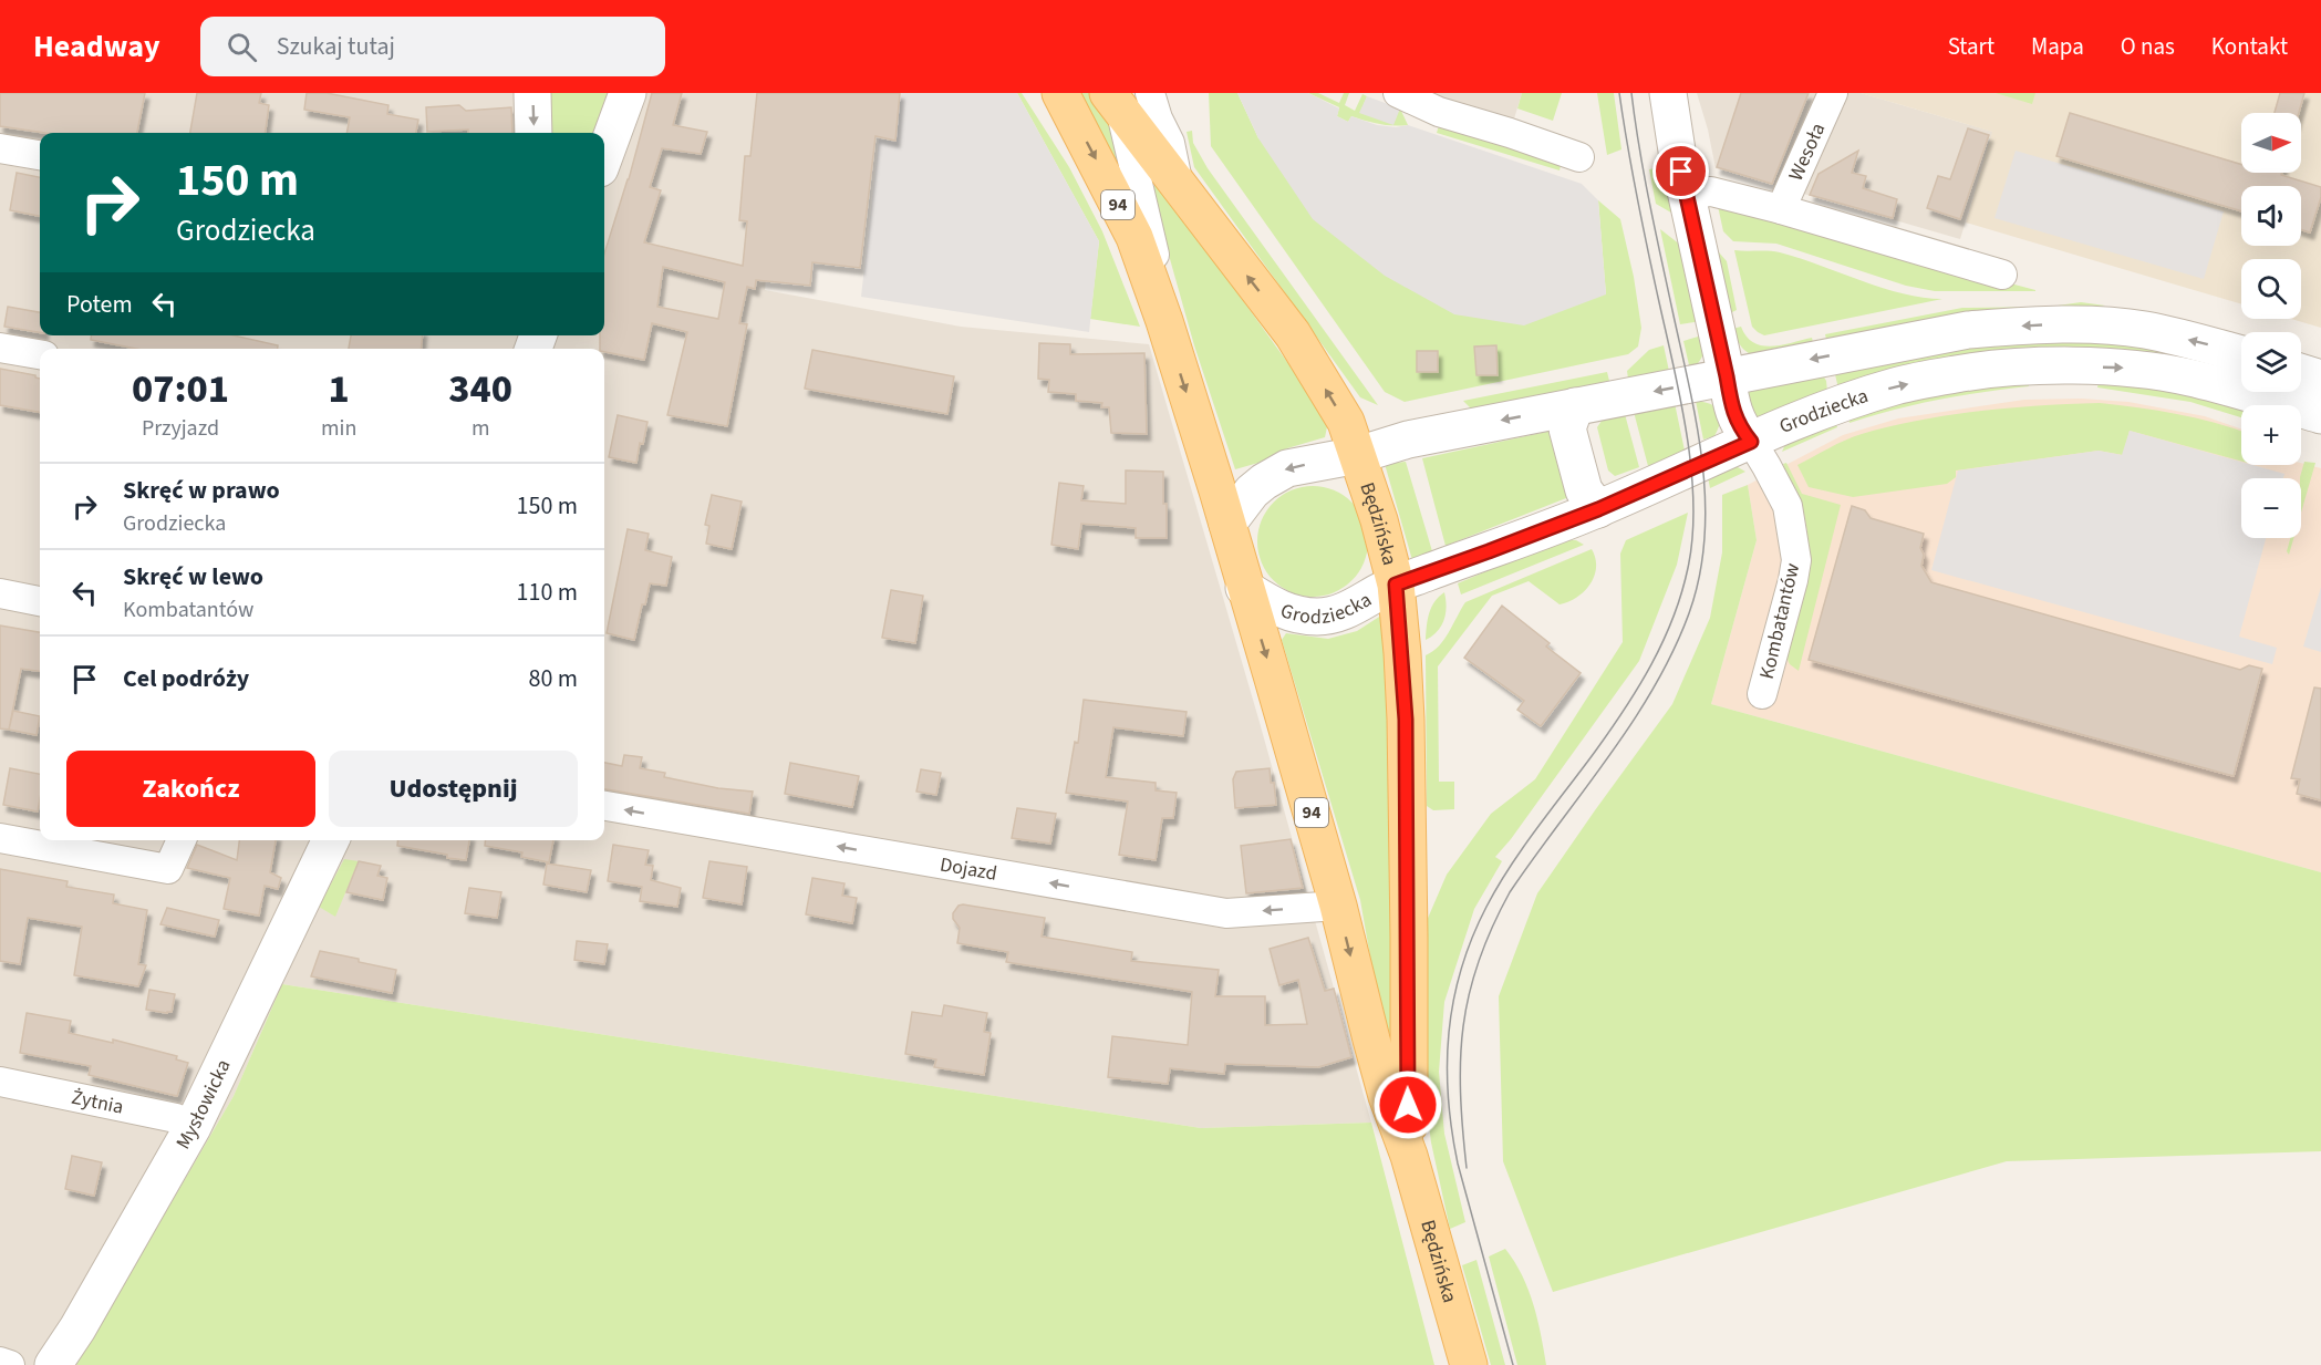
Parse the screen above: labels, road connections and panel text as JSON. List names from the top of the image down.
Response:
{
  "streets": {
    "main road": ["94", "Będzińska"],
    "street": [
      "Wesoła",
      "Grodziecka",
      "Kombatantów",
      "Dojazd",
      "Żytnia",
      "Mysłowicka"
    ]
  },
  "crossings": [
    ["94", "Grodziecka"],
    ["94", "Będzińska"],
    ["Grodziecka", "Będzińska"],
    ["Grodziecka", "Kombatantów"],
    ["Będzińska", "Dojazd"],
    ["Żytnia", "Mysłowicka"]
  ],
  "one_way": ["Dojazd"],
  "north": "right",
  "page": {
    "header": "Headway",
    "search": "Szukaj tutaj",
    "nav": [
      "Start",
      "Mapa",
      "O nas",
      "Kontakt"
    ],
    "map_buttons": ["+", "−"],
    "turn": ["150 m", "Grodziecka"],
    "then": "Potem",
    "eta": [
      "07:01",
      "Przyjazd",
      "1",
      "min",
      "340",
      "m"
    ],
    "list": [
      {
        "name": "Skręć w prawo",
        "note": "Grodziecka",
        "value": "150 m"
      },
      {
        "name": "Skręć w lewo",
        "note": "Kombatantów",
        "value": "110 m"
      },
      {
        "name": "Cel podróży",
        "value": "80 m"
      }
    ],
    "buttons": ["Zakończ", "Udostępnij"]
  }
}
